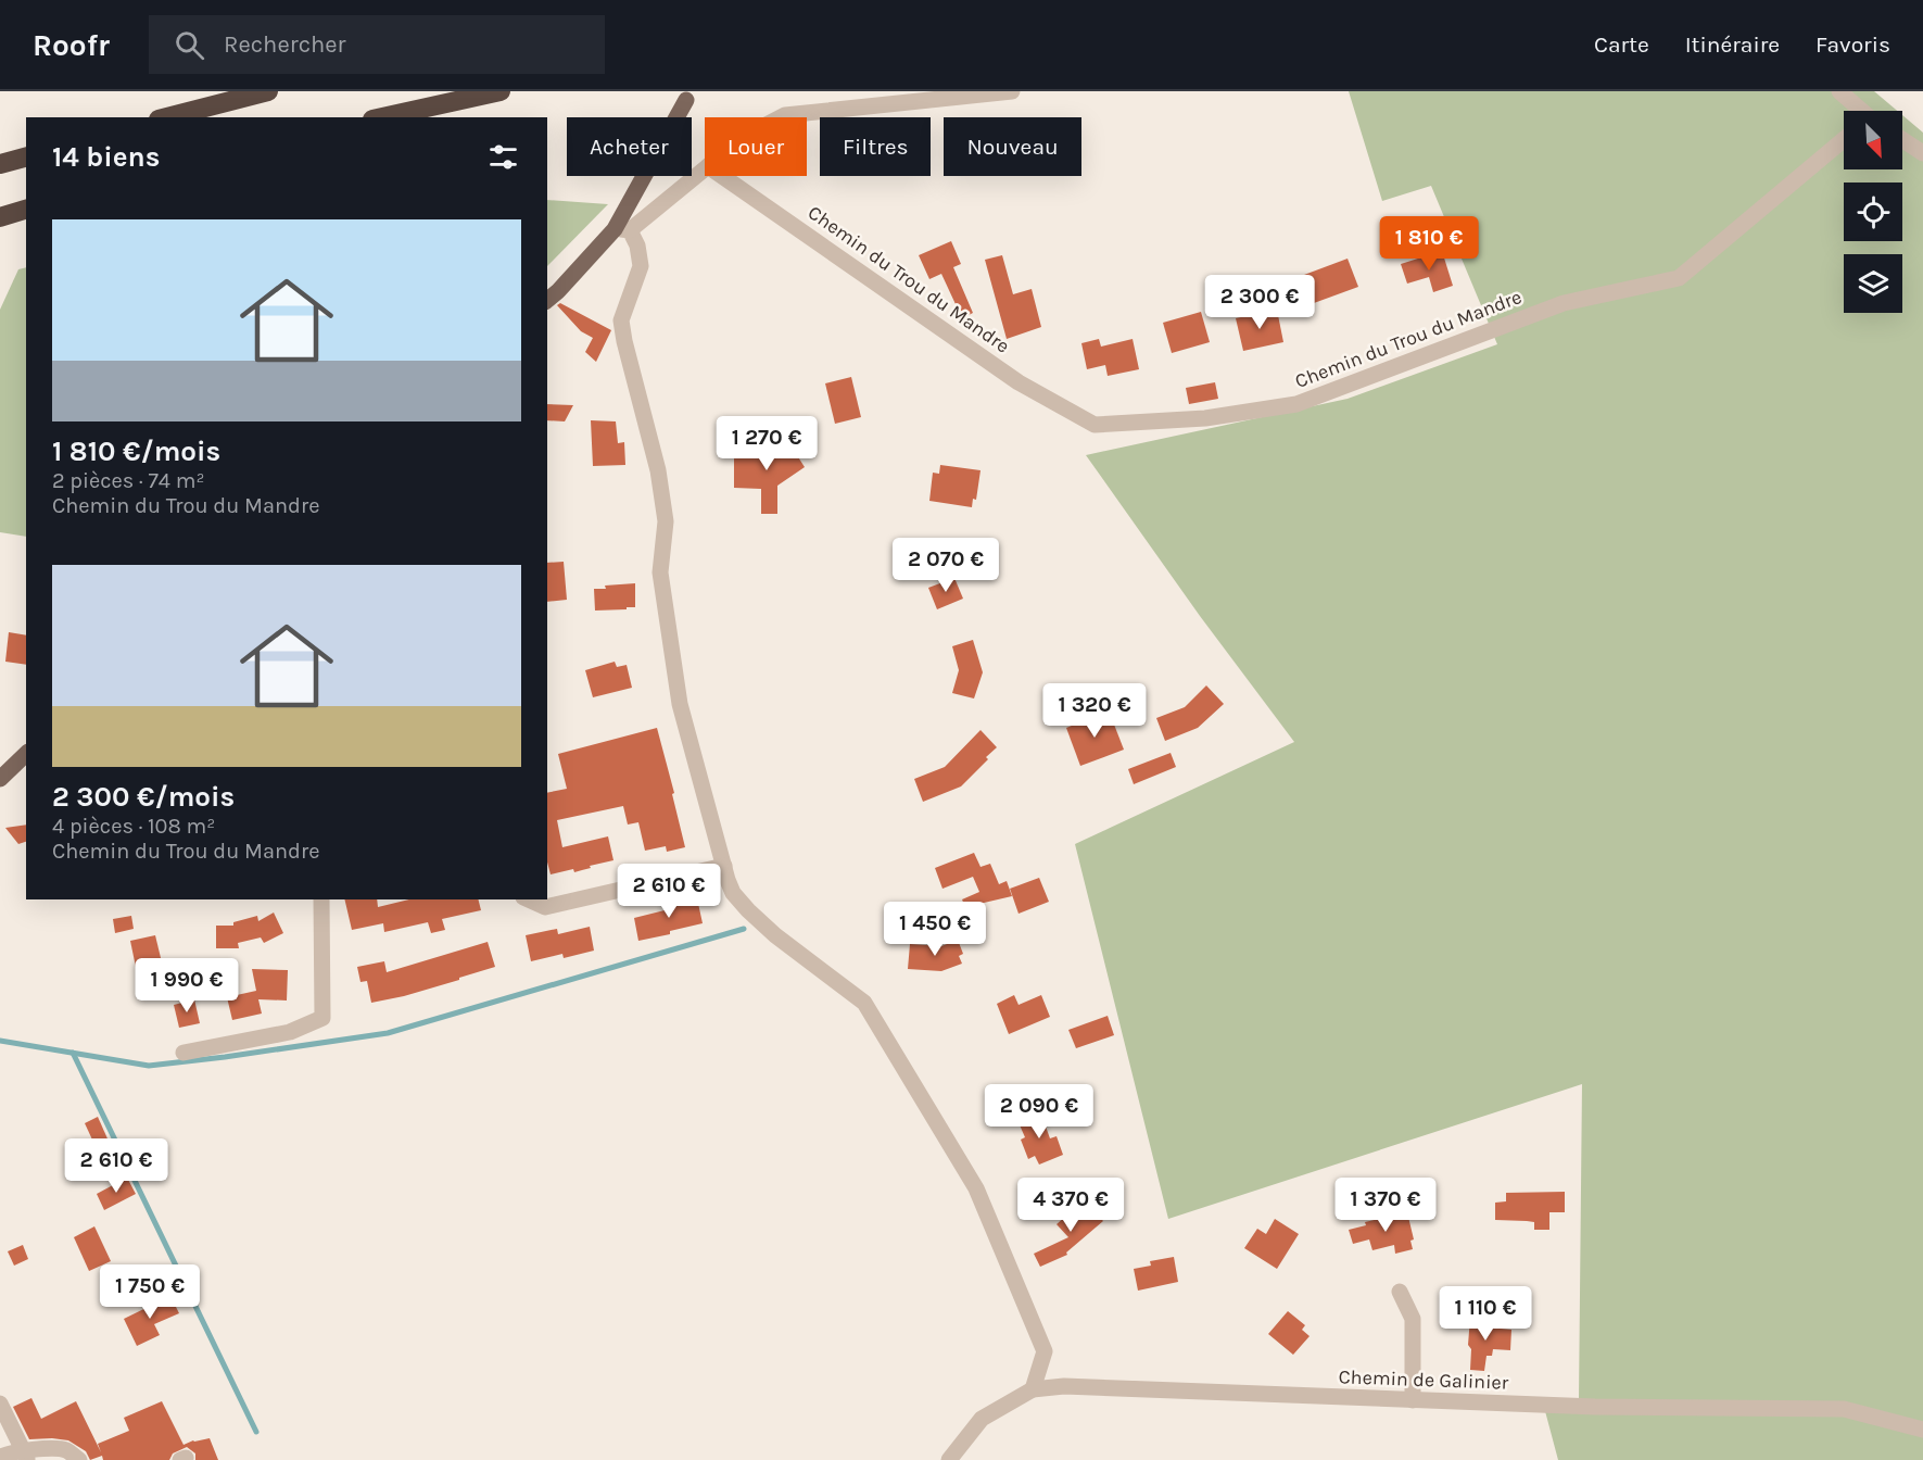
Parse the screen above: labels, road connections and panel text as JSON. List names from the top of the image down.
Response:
{
  "streets": {
    "street": ["Chemin du Trou du Mandre", "Chemin de Galinier"]
  },
  "north": "bottom right",
  "page": {
    "header": "Roofr",
    "search": "Rechercher",
    "nav": ["Carte", "Itinéraire", "Favoris"],
    "chip": [
      "Acheter",
      "Louer",
      "Filtres",
      "Nouveau"
    ],
    "heading": "14 biens",
    "list": [
      {
        "name": "1 810 €/mois",
        "note": "2 pièces · 74 m² · Chemin du Trou du Mandre"
      },
      {
        "name": "2 300 €/mois",
        "note": "4 pièces · 108 m² · Chemin du Trou du Mandre"
      }
    ],
    "price": [
      "1 810 €",
      "2 300 €",
      "1 270 €",
      "2 070 €",
      "1 320 €",
      "2 610 €",
      "1 450 €",
      "1 990 €",
      "2 090 €",
      "2 610 €",
      "4 370 €",
      "1 370 €",
      "1 750 €",
      "1 110 €"
    ]
  }
}
